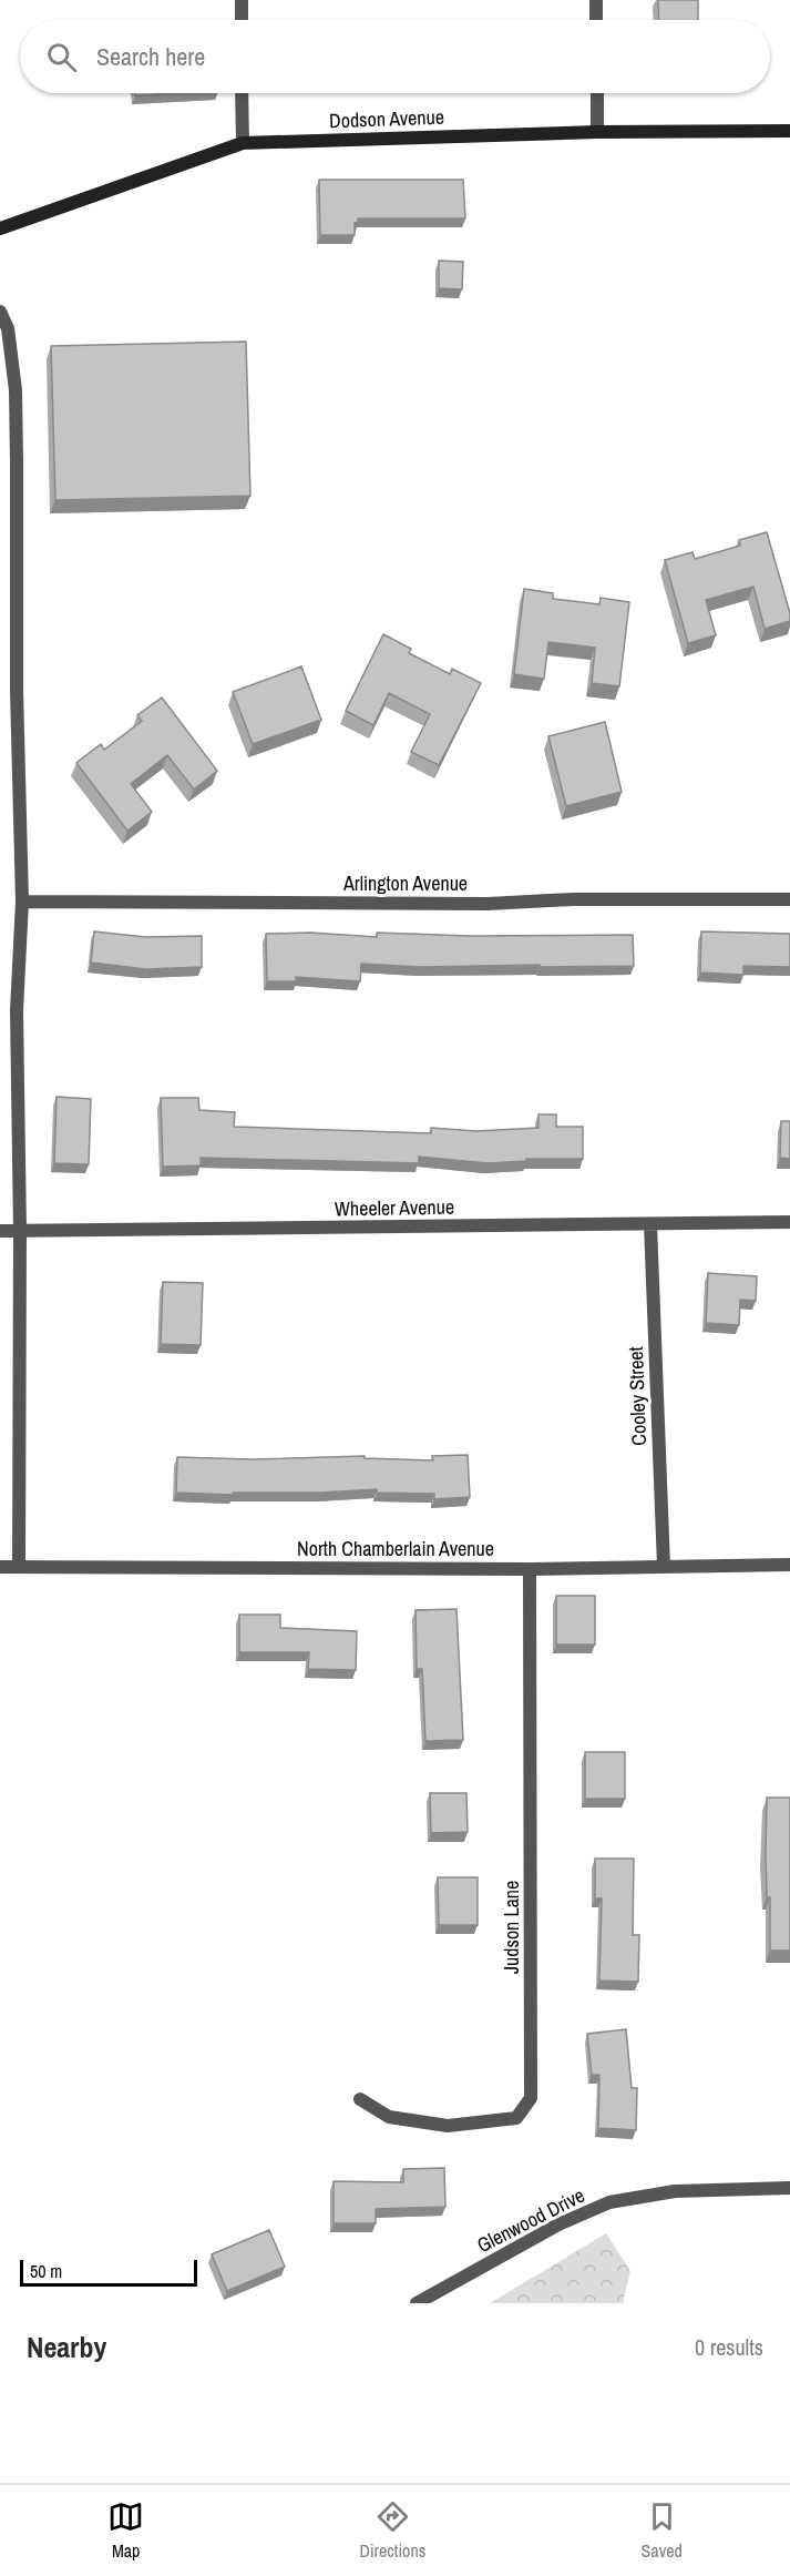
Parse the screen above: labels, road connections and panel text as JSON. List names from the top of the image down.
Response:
{
  "streets": {
    "main road": ["Dodson Avenue"],
    "street": [
      "Arlington Avenue",
      "Wheeler Avenue",
      "Cooley Street",
      "North Chamberlain Avenue",
      "Judson Lane",
      "Glenwood Drive"
    ]
  },
  "crossings": [
    ["Wheeler Avenue", "Cooley Street"],
    ["Cooley Street", "North Chamberlain Avenue"],
    ["North Chamberlain Avenue", "Judson Lane"]
  ],
  "scale_bar": "50 m",
  "page": {
    "search": "Search here",
    "scale": "50 m",
    "heading": ["Nearby", "0 results"],
    "nav": ["Map", "Directions", "Saved"]
  }
}
